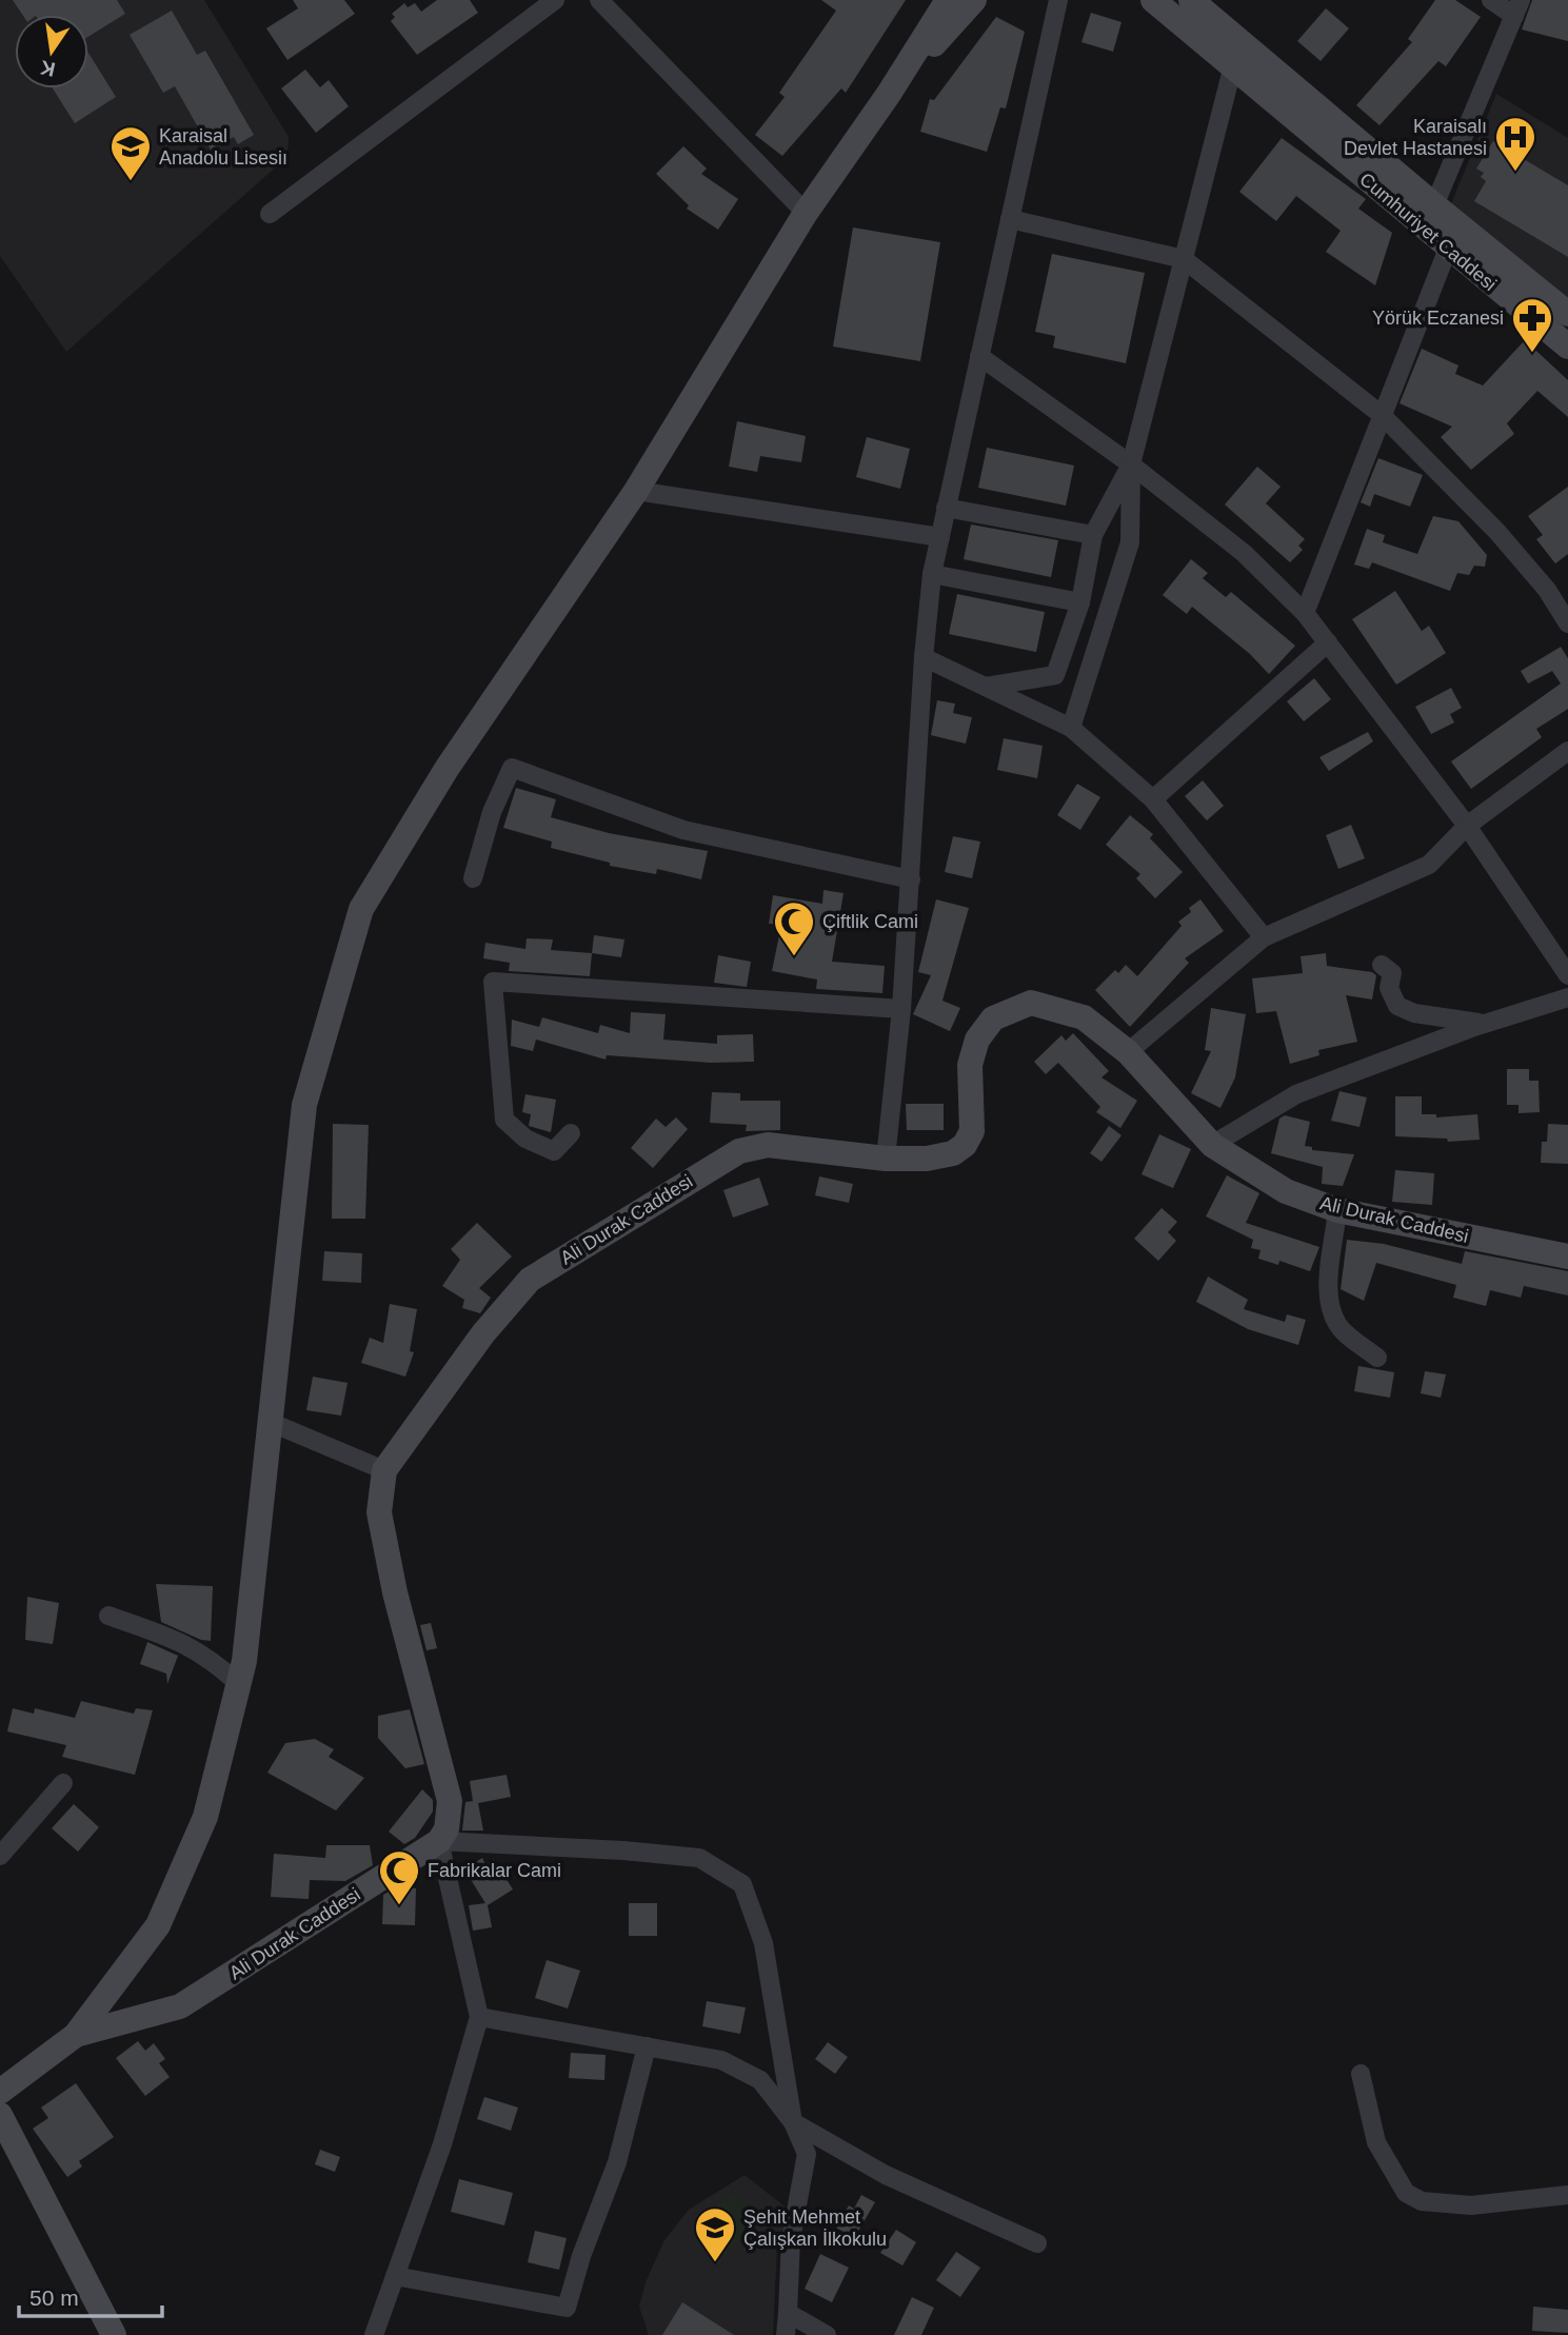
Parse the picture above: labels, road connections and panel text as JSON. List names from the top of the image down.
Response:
{
  "streets": {
    "main road": ["Cumhuriyet Caddesi", "Ali Durak Caddesi"]
  },
  "places": {
    "hospital": ["Karaisalı Devlet Hastanesi"],
    "school or university": ["Karaisal Anadolu Lisesiı", "Şehit Mehmet Çalışkan İlkokulu"],
    "pharmacy": ["Yörük Eczanesi"],
    "mosque": ["Çiftlik Cami", "Fabrikalar Cami"]
  },
  "scale_bar": "50 m",
  "north": "bottom"
}
